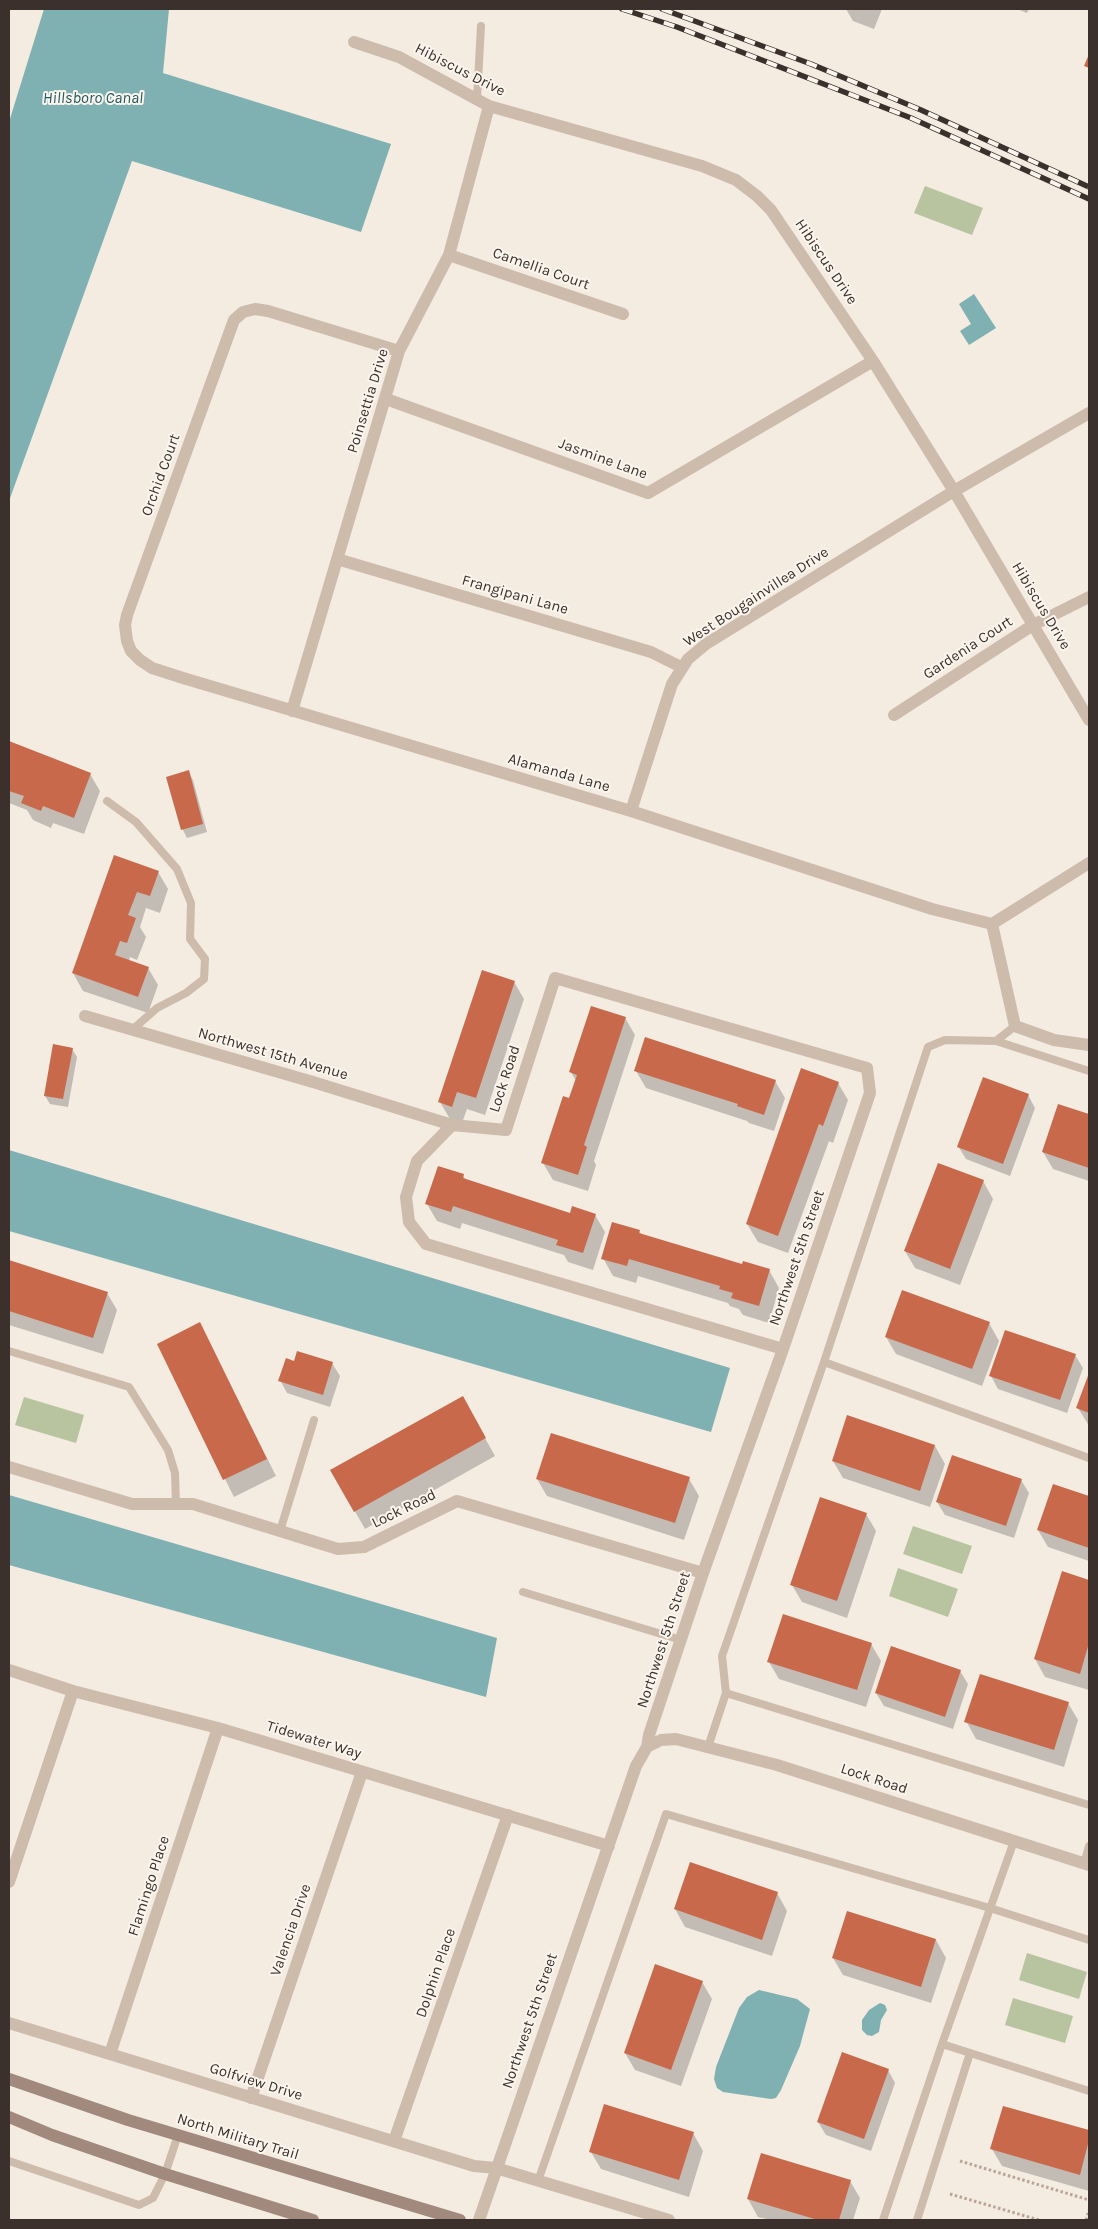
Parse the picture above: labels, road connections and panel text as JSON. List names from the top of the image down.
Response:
{
  "streets": {
    "street": [
      "Hibiscus Drive",
      "Camellia Court",
      "Poinsettia Drive",
      "Jasmine Lane",
      "Orchid Court",
      "Frangipani Lane",
      "West Bougainvillea Drive",
      "Gardenia Court",
      "Alamanda Lane",
      "Northwest 15th Avenue",
      "Lock Road",
      "Northwest 5th Street",
      "Tidewater Way",
      "Flamingo Place",
      "Valencia Drive",
      "Dolphin Place",
      "Golfview Drive",
      "North Military Trail"
    ]
  },
  "crossings": [
    ["Hibiscus Drive", "Poinsettia Drive"],
    ["Hibiscus Drive", "Jasmine Lane"],
    ["Hibiscus Drive", "West Bougainvillea Drive"],
    ["Hibiscus Drive", "Gardenia Court"],
    ["Camellia Court", "Poinsettia Drive"],
    ["Poinsettia Drive", "Jasmine Lane"],
    ["Poinsettia Drive", "Orchid Court"],
    ["Poinsettia Drive", "Frangipani Lane"],
    ["Poinsettia Drive", "Alamanda Lane"],
    ["Orchid Court", "Alamanda Lane"],
    ["Frangipani Lane", "West Bougainvillea Drive"],
    ["West Bougainvillea Drive", "Alamanda Lane"],
    ["Northwest 15th Avenue", "Lock Road"],
    ["Lock Road", "Northwest 5th Street"],
    ["Northwest 5th Street", "Tidewater Way"],
    ["Northwest 5th Street", "Golfview Drive"],
    ["Tidewater Way", "Flamingo Place"],
    ["Tidewater Way", "Valencia Drive"],
    ["Tidewater Way", "Dolphin Place"],
    ["Flamingo Place", "Golfview Drive"],
    ["Valencia Drive", "Golfview Drive"],
    ["Dolphin Place", "Golfview Drive"]
  ],
  "water": ["Hillsboro Canal"]
}
